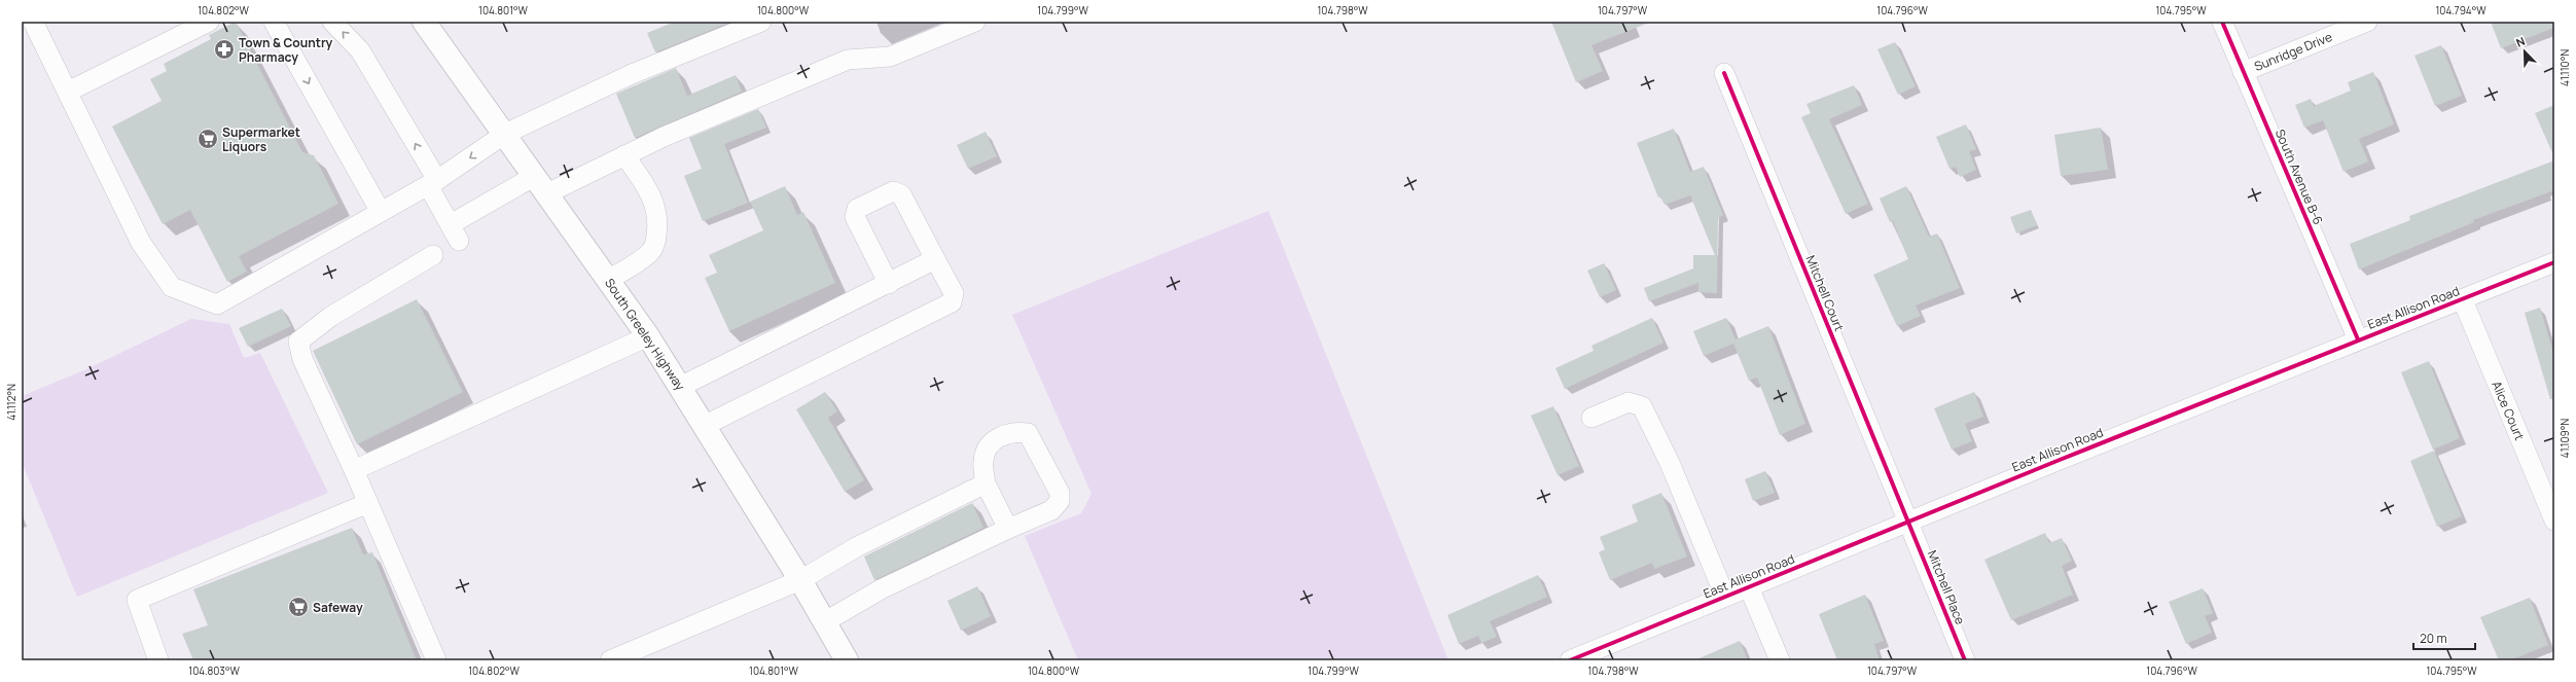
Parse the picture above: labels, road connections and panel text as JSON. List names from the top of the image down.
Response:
{
  "streets": {
    "highway": ["South Greeley Highway"],
    "street": [
      "Sunridge Drive",
      "South Avenue B-6",
      "Mitchell Court",
      "East Allison Road",
      "Alice Court",
      "Mitchell Place"
    ]
  },
  "crossings": [
    ["Sunridge Drive", "South Avenue B-6"],
    ["South Avenue B-6", "East Allison Road"],
    ["Mitchell Court", "East Allison Road"],
    ["Mitchell Court", "Mitchell Place"],
    ["East Allison Road", "Alice Court"],
    ["East Allison Road", "Mitchell Place"]
  ],
  "places": {
    "pharmacy": ["Town & Country Pharmacy"],
    "supermarket": ["Supermarket Liquors", "Safeway"]
  },
  "scale_bar": "20 m",
  "north": "top left",
  "coordinates": [
    "104.802°W",
    "104.801°W",
    "104.800°W",
    "104.799°W",
    "104.798°W",
    "104.797°W",
    "104.796°W",
    "104.795°W",
    "104.794°W",
    "41.110°N",
    "41.112°N",
    "41.109°N",
    "104.803°W"
  ]
}
